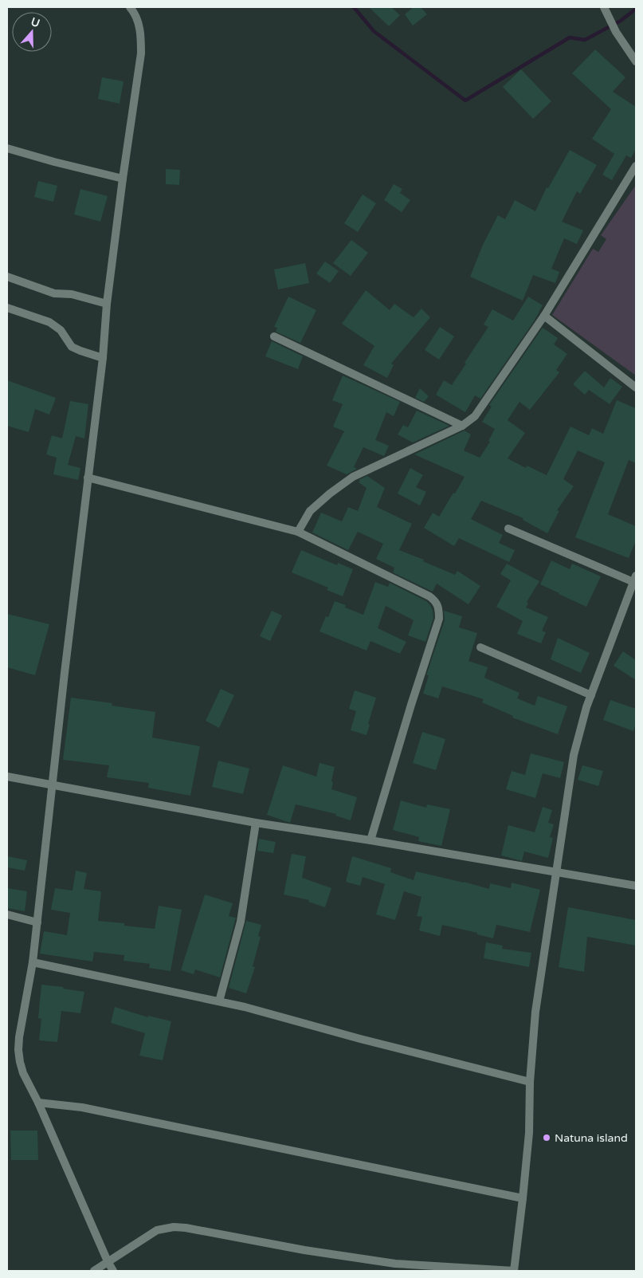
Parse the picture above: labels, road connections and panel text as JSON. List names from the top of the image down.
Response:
{
  "places": ["Natuna island"],
  "north": "top"
}
